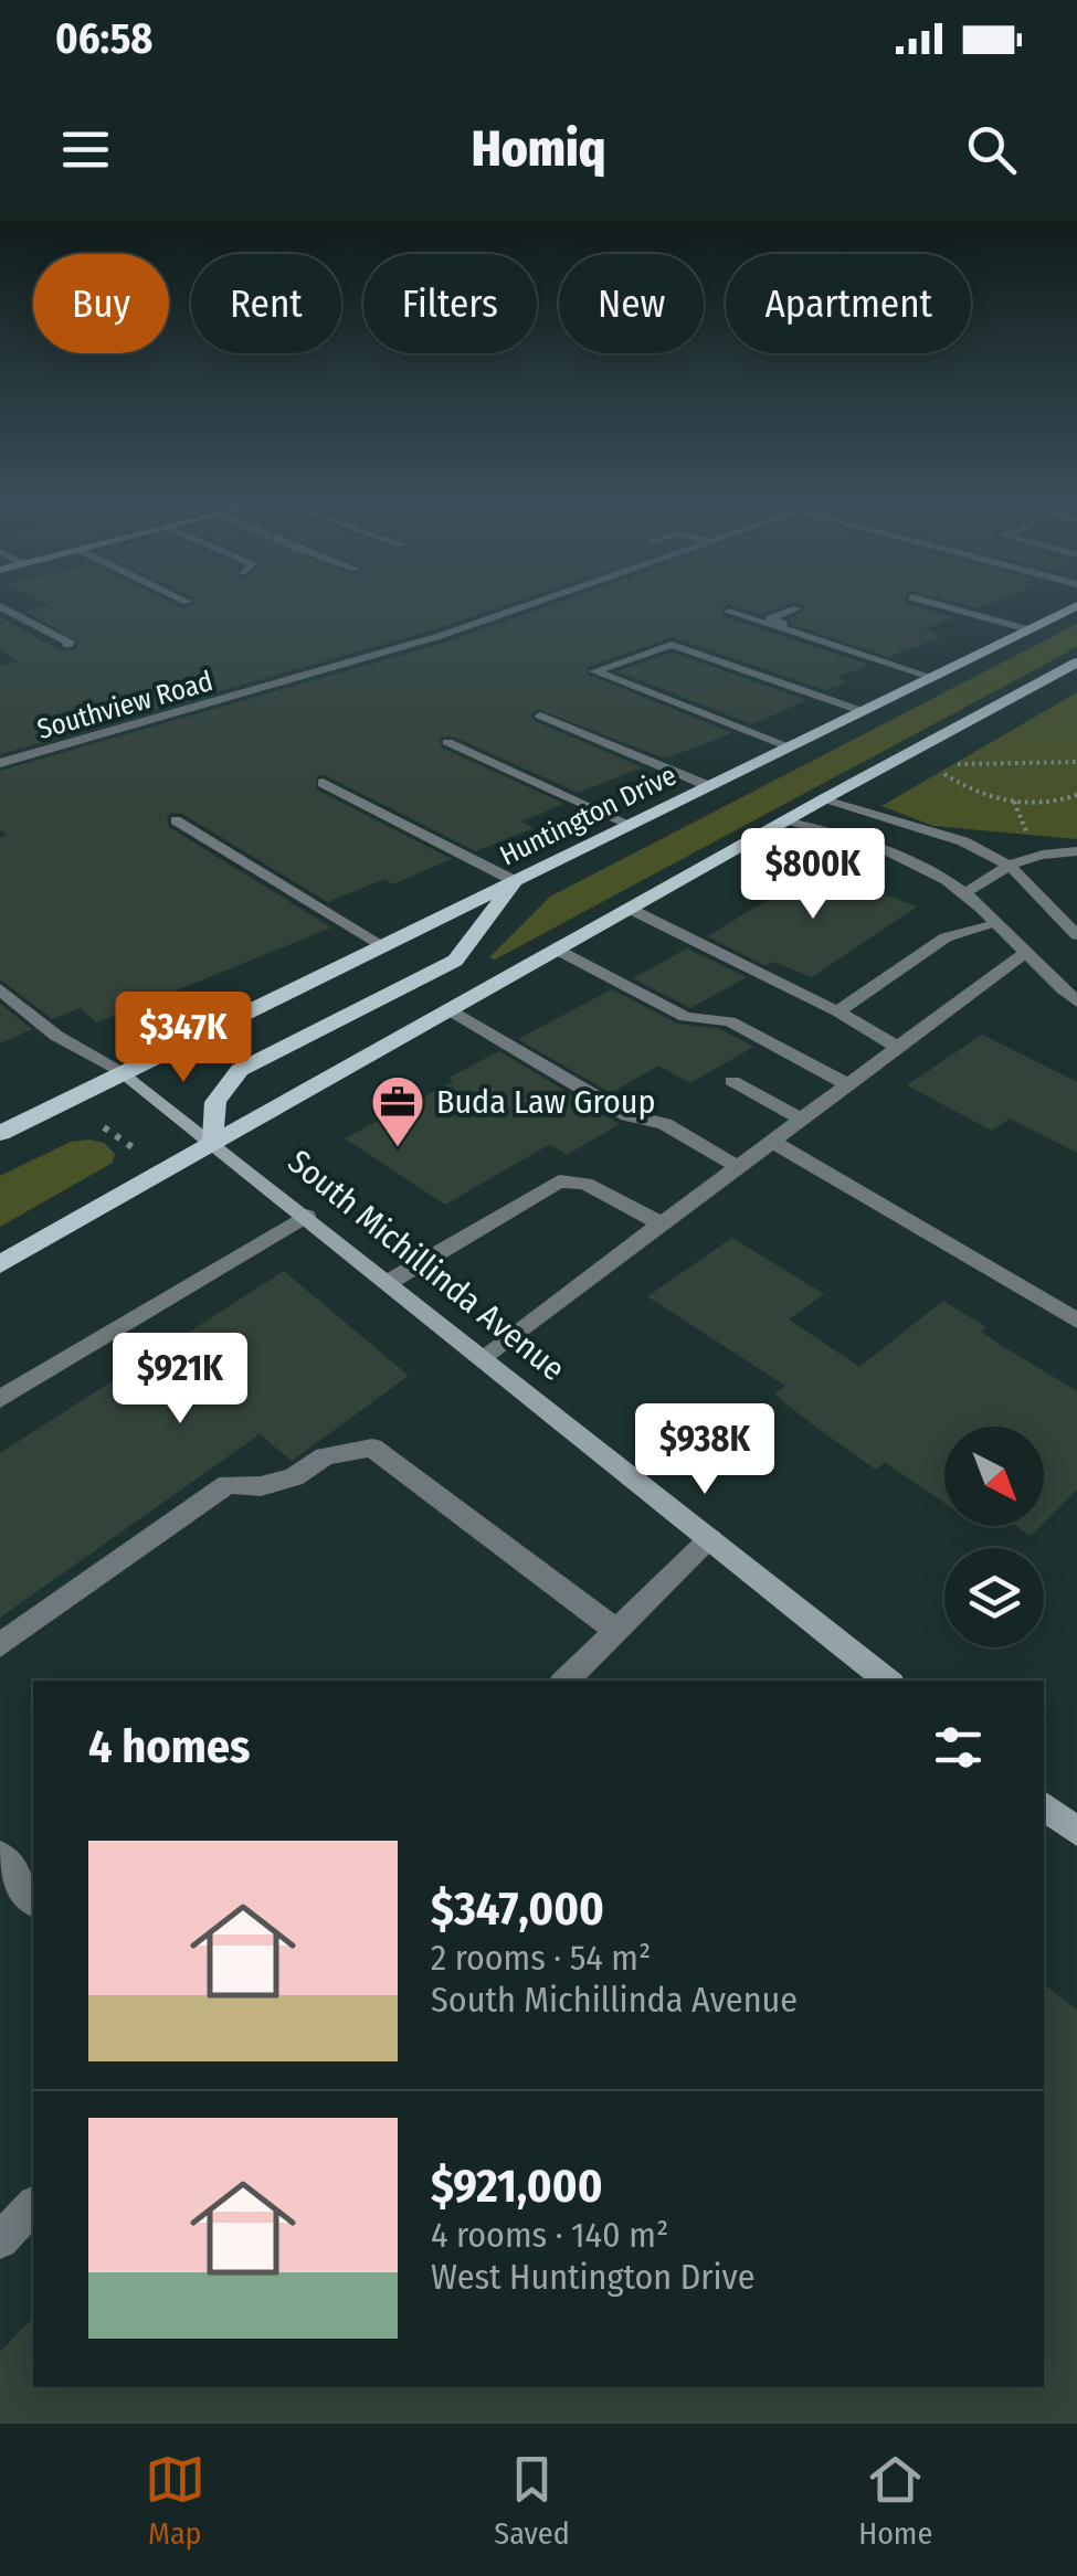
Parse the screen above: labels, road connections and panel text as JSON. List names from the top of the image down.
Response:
{
  "streets": {
    "main road": ["Huntington Drive", "South Michillinda Avenue"],
    "street": ["Southview Road"]
  },
  "crossings": [
    ["Huntington Drive", "South Michillinda Avenue"]
  ],
  "places": {
    "office": ["Buda Law Group"]
  },
  "north": "bottom right",
  "page": {
    "status": "06:58",
    "header": "Homiq",
    "chip": [
      "Buy",
      "Rent",
      "Filters",
      "New",
      "Apartment"
    ],
    "price": [
      "$800K",
      "$347K",
      "$921K",
      "$938K"
    ],
    "heading": "4 homes",
    "list": [
      {
        "name": "$347,000",
        "note": "2 rooms · 54 m² · South Michillinda Avenue"
      },
      {
        "name": "$921,000",
        "note": "4 rooms · 140 m² · West Huntington Drive"
      }
    ],
    "tabs": ["Map", "Saved", "Home"]
  }
}
